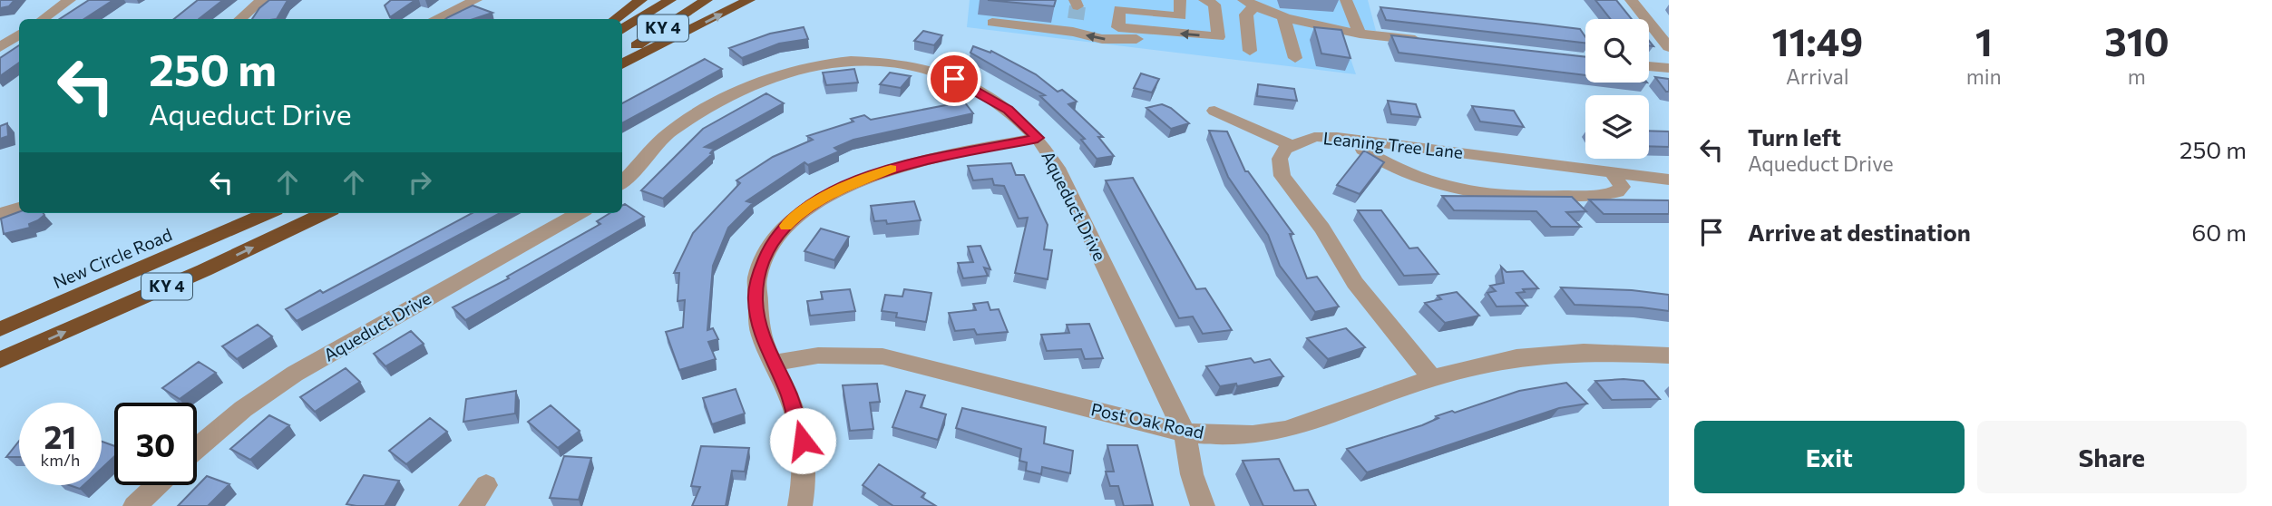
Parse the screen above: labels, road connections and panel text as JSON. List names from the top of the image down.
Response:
{
  "streets": {
    "highway": ["KY 4", "New Circle Road"],
    "street": ["Leaning Tree Lane", "Aqueduct Drive", "Post Oak Road"]
  },
  "crossings": [
    ["Aqueduct Drive", "Post Oak Road"]
  ],
  "page": {
    "eta": [
      "11:49",
      "Arrival",
      "1",
      "min",
      "310",
      "m"
    ],
    "turn": ["250 m", "Aqueduct Drive"],
    "list": [
      {
        "name": "Turn left",
        "note": "Aqueduct Drive",
        "value": "250 m"
      },
      {
        "name": "Arrive at destination",
        "value": "60 m"
      }
    ],
    "speed": "21 km/h",
    "limit": "30",
    "buttons": ["Exit", "Share"]
  }
}
